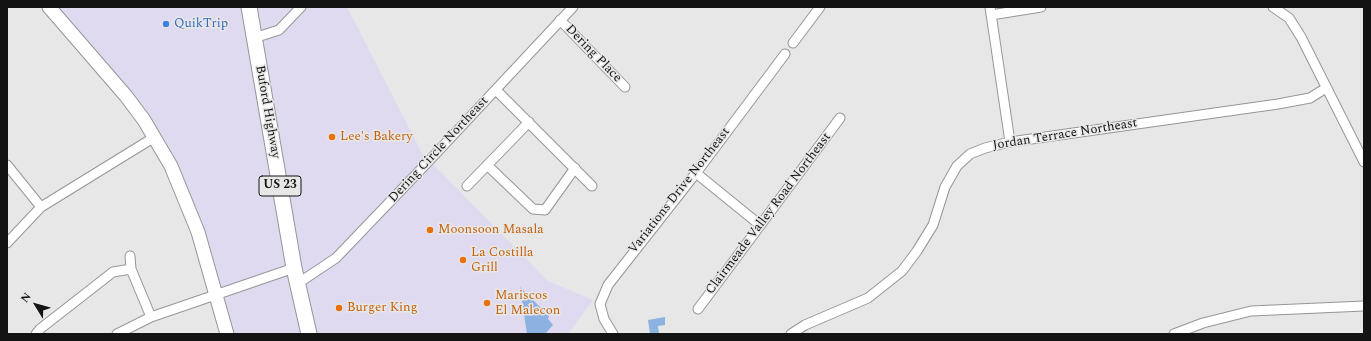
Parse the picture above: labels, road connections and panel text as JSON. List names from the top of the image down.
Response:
{
  "streets": {
    "main road": ["Buford Highway", "US 23"],
    "street": [
      "Dering Place",
      "Jordan Terrace Northeast",
      "Dering Circle Northeast",
      "Variations Drive Northeast",
      "Clairmeade Valley Road Northeast"
    ]
  },
  "crossings": [
    ["Dering Place", "Dering Circle Northeast"],
    ["Buford Highway", "Dering Circle Northeast"]
  ],
  "places": [
    "QuikTrip",
    "Lee's Bakery",
    "Moonsoon Masala",
    "La Costilla Grill",
    "Mariscos El Malecon",
    "Burger King"
  ],
  "north": "top left"
}
